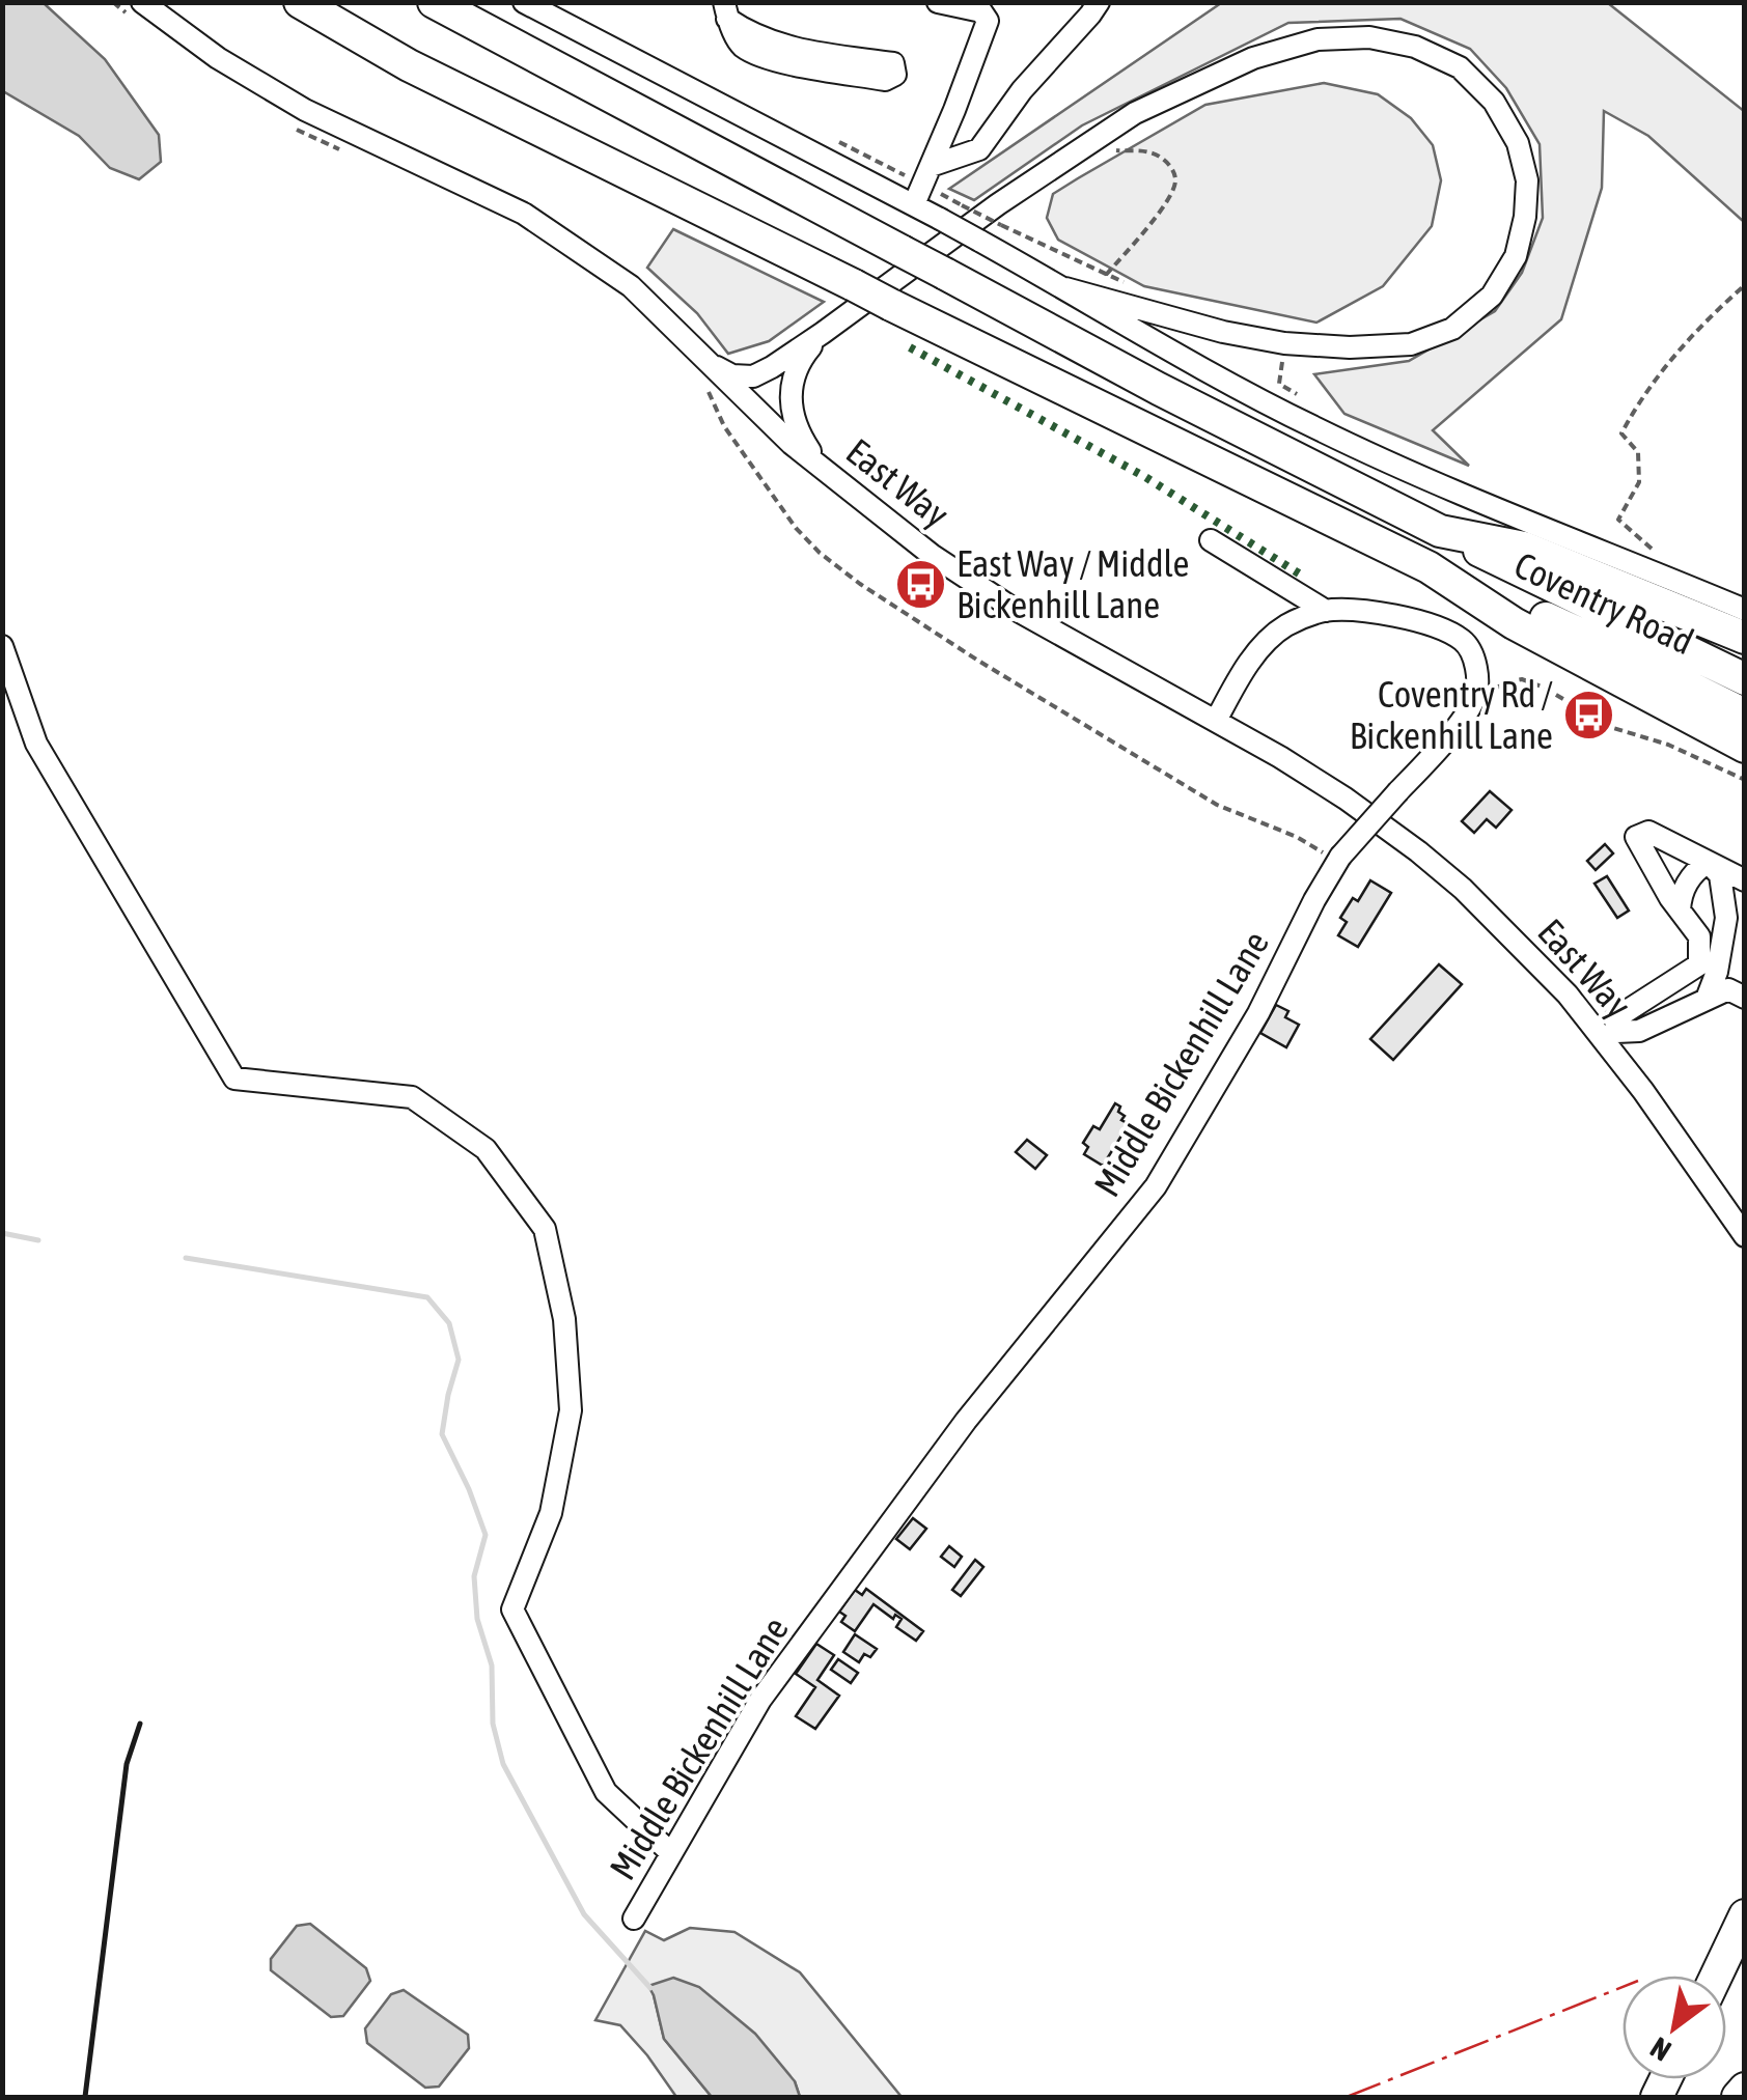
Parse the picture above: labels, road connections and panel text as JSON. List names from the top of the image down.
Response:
{
  "streets": {
    "highway": ["Coventry Road"],
    "street": ["East Way", "Middle Bickenhill Lane"]
  },
  "places": {
    "bus stop": ["East Way / Middle Bickenhill Lane", "Coventry Rd / Bickenhill Lane"]
  },
  "north": "bottom left"
}
